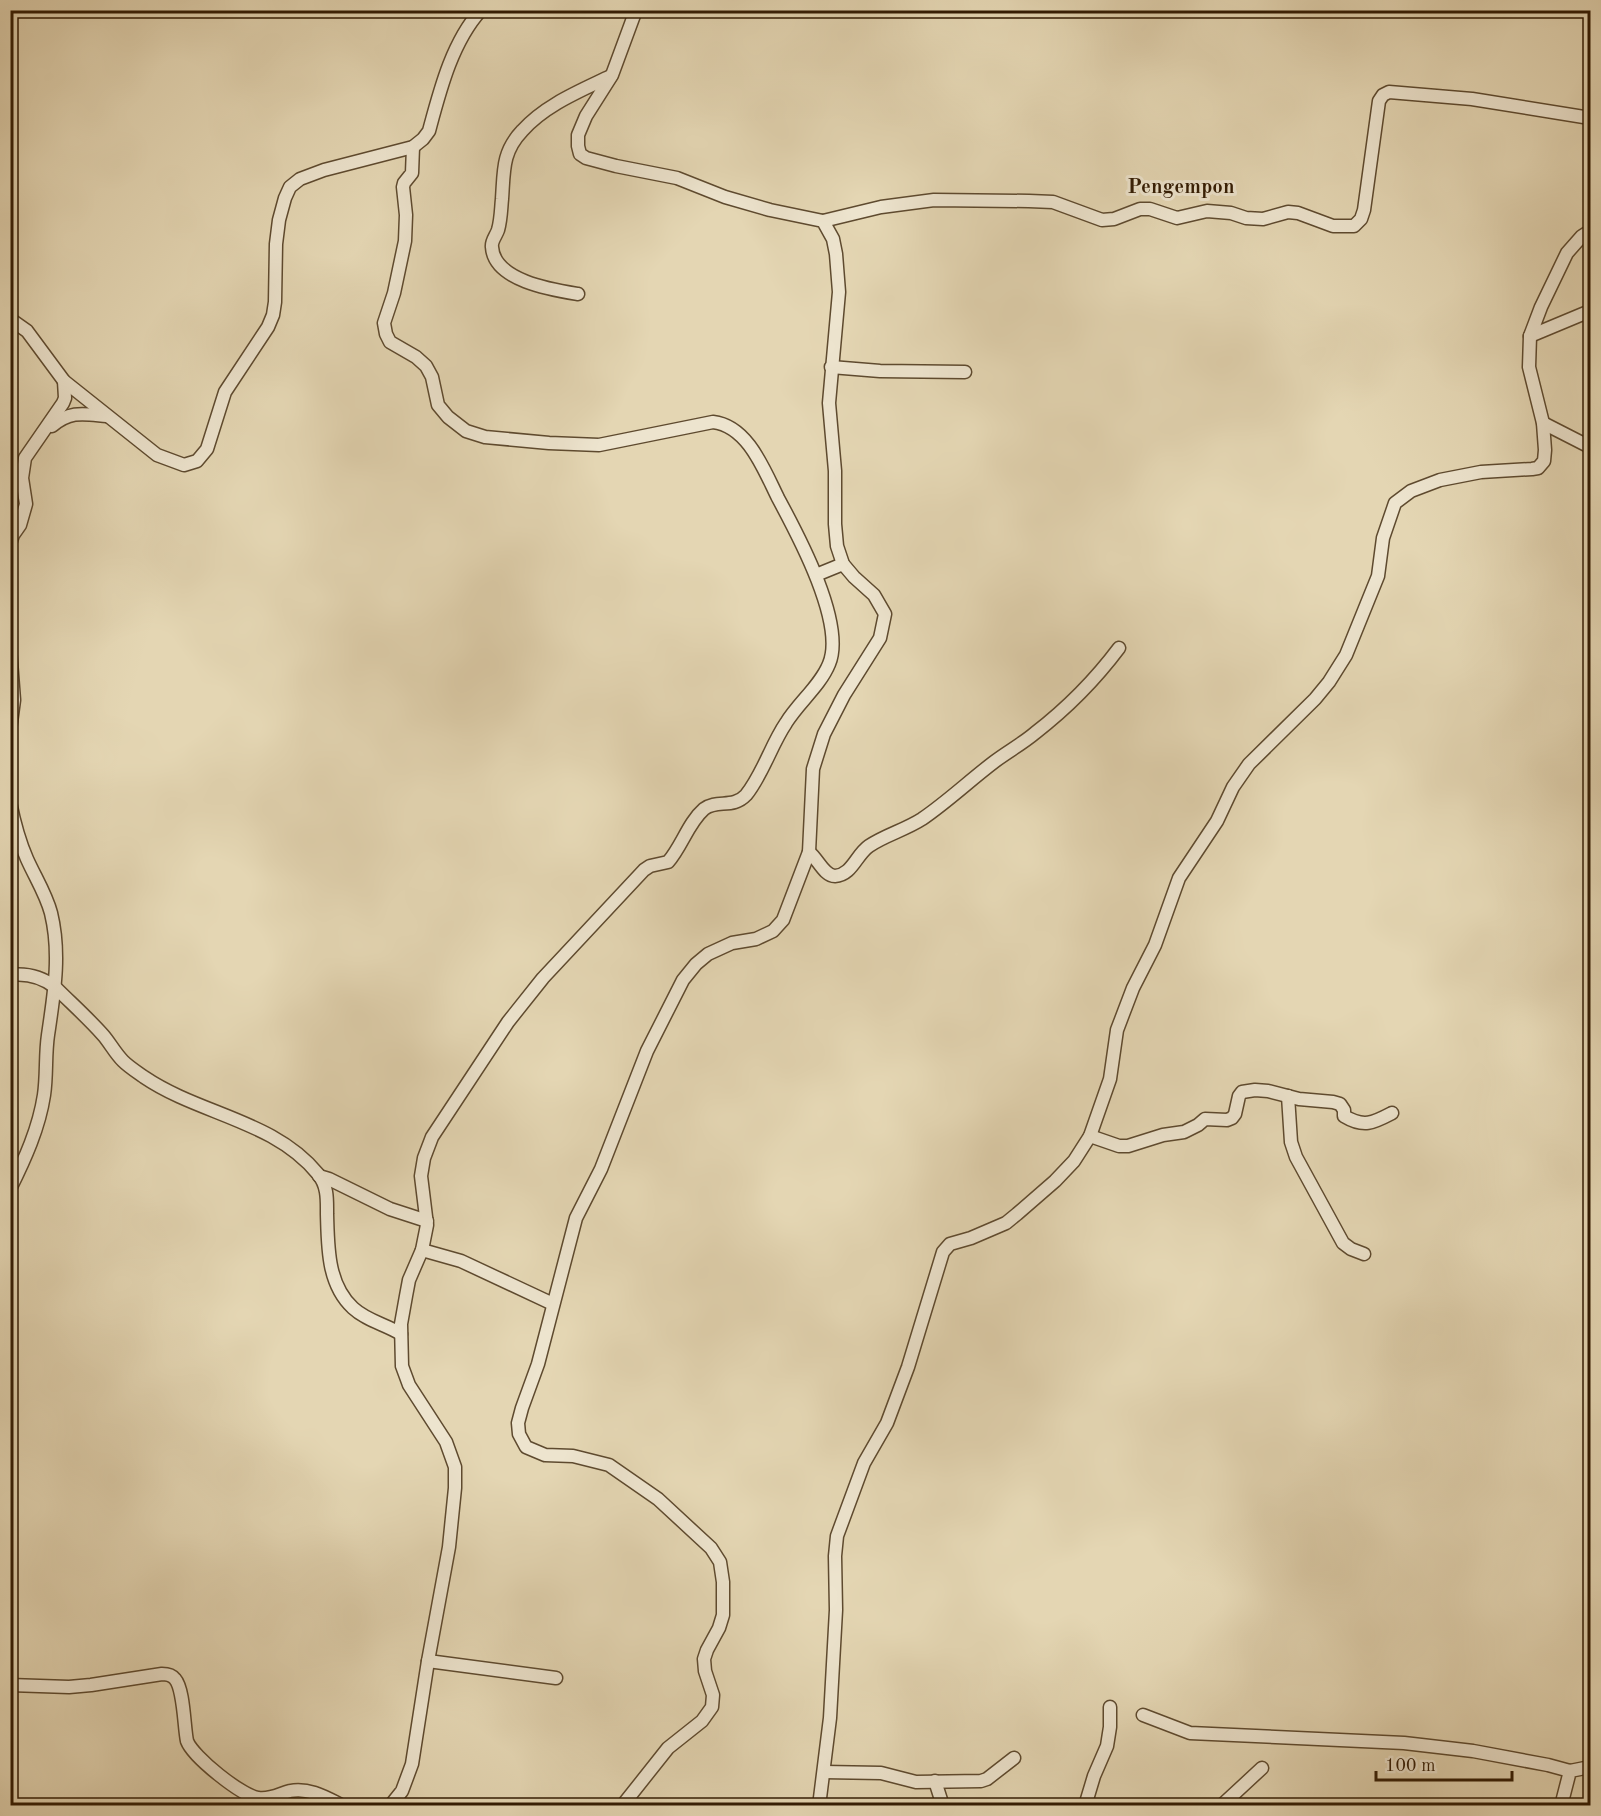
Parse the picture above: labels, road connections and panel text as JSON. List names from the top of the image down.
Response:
{
  "districts": ["Pengempon"],
  "scale_bar": "100 m"
}
